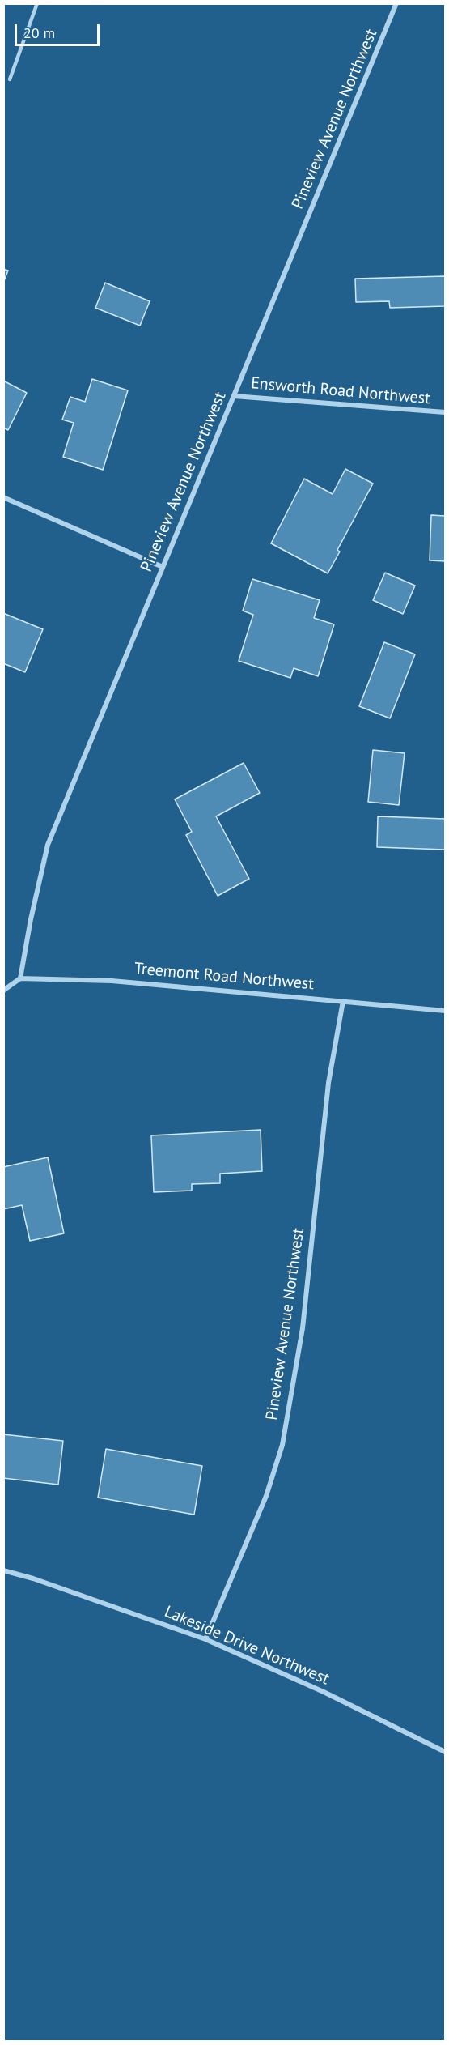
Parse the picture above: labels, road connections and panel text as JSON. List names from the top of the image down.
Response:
{
  "streets": {
    "street": [
      "Pineview Avenue Northwest",
      "Ensworth Road Northwest",
      "Treemont Road Northwest",
      "Lakeside Drive Northwest"
    ]
  },
  "crossings": [
    ["Pineview Avenue Northwest", "Ensworth Road Northwest"],
    ["Pineview Avenue Northwest", "Treemont Road Northwest"],
    ["Pineview Avenue Northwest", "Lakeside Drive Northwest"]
  ],
  "scale_bar": "20 m"
}
